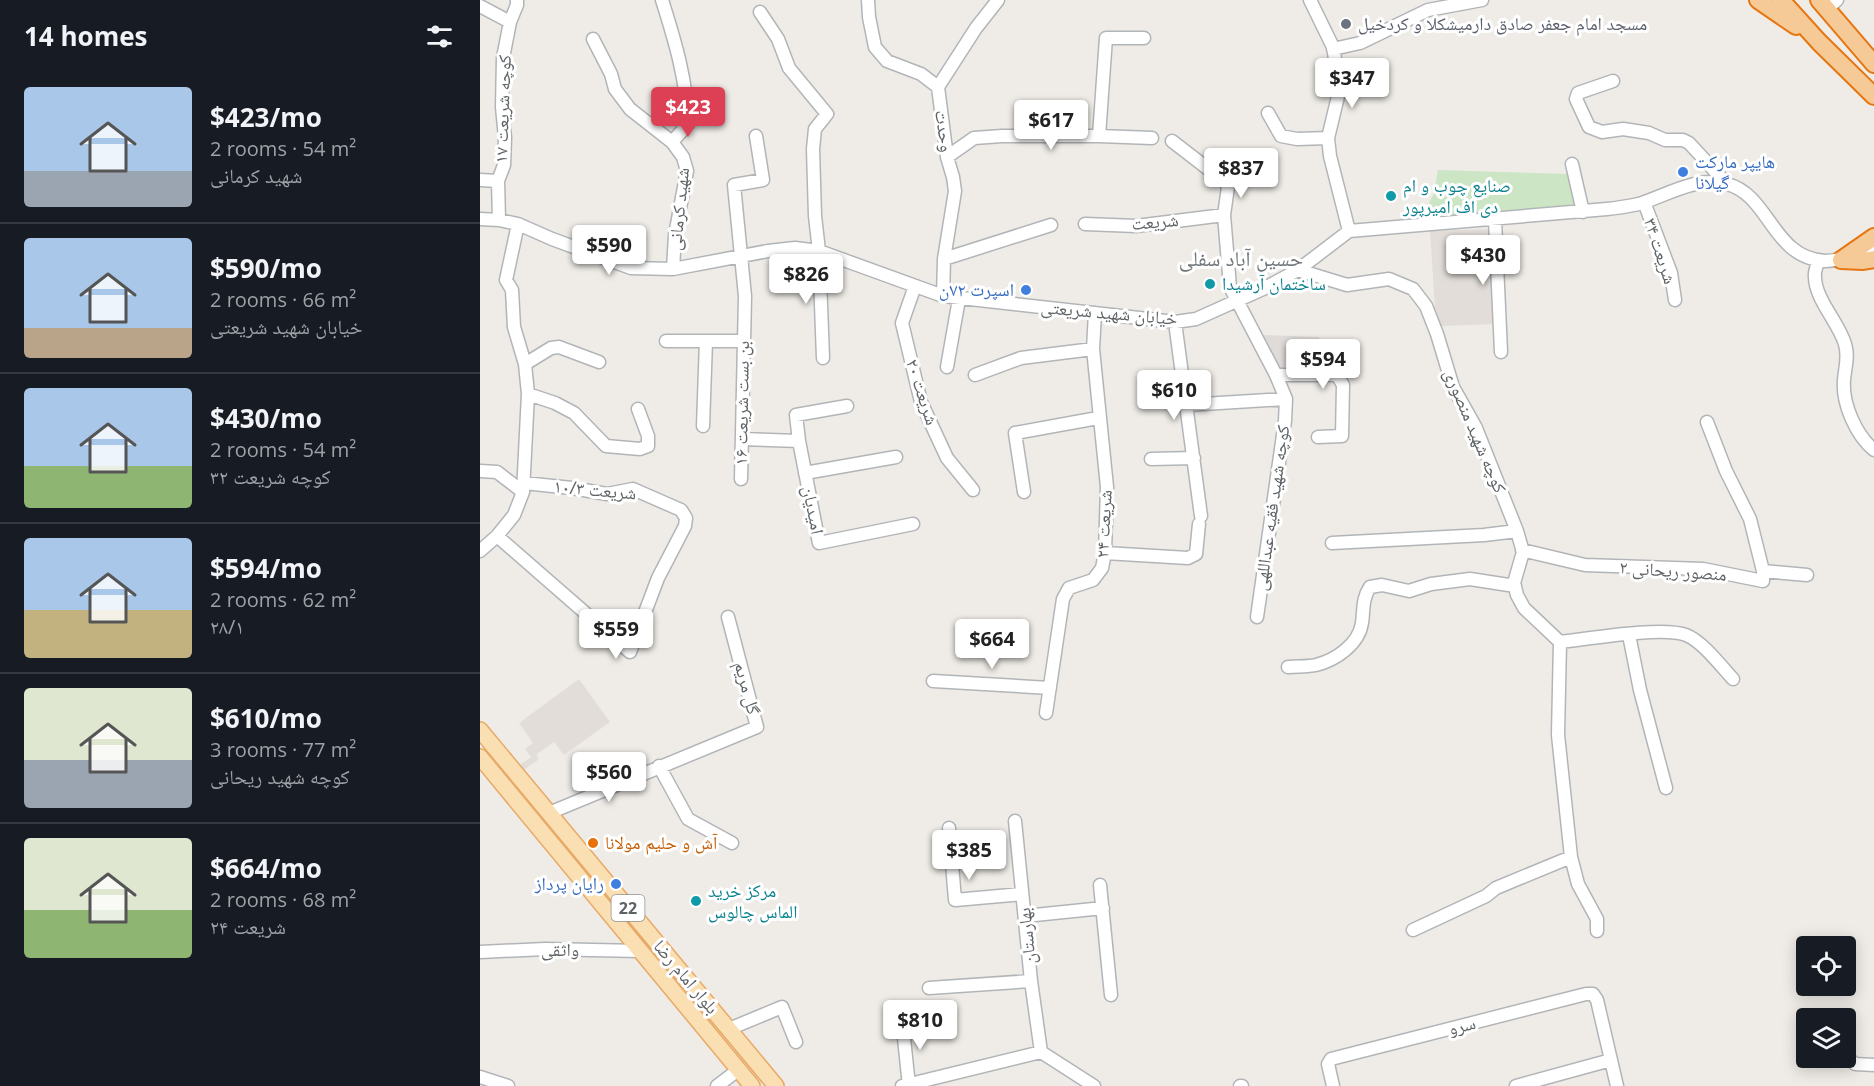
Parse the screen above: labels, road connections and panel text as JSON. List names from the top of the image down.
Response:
{
  "streets": {
    "main road": ["22", "بلوار امام رضا"],
    "street": [
      "کوچه شریعت ۱۷",
      "وحدت",
      "شهید کرمانی",
      "شریعت",
      "شریعت ۳۴",
      "خیابان شهید شریعتی",
      "شریعت ۲۰",
      "بن بست شریعت ۱۶",
      "کوچه شهید منصوری",
      "شریعت ۱۰/۳",
      "کوچه شهید فقیه عبداللهی",
      "امیدیان",
      "شریعت ۲۴",
      "منصور ریحانی ۲",
      "گل مریم",
      "بهارستان",
      "واثقی",
      "سرو"
    ]
  },
  "crossings": [
    ["کوچه شریعت ۱۷", "خیابان شهید شریعتی"],
    ["وحدت", "خیابان شهید شریعتی"],
    ["شهید کرمانی", "خیابان شهید شریعتی"],
    ["شریعت", "کوچه شهید فقیه عبداللهی"],
    ["خیابان شهید شریعتی", "شریعت ۲۰"],
    ["خیابان شهید شریعتی", "بن بست شریعت ۱۶"],
    ["خیابان شهید شریعتی", "کوچه شهید منصوری"],
    ["خیابان شهید شریعتی", "کوچه شهید فقیه عبداللهی"],
    ["خیابان شهید شریعتی", "شریعت ۲۴"],
    ["کوچه شهید منصوری", "منصور ریحانی ۲"],
    ["واثقی", "بلوار امام رضا"]
  ],
  "districts": ["حسین آباد سفلی"],
  "places": [
    "مسجد امام جعفر صادق دارمیشکلا و کردخیل",
    "هایپر مارکت گیلانا",
    "صنایع چوب و ام دی اف امیرپور",
    "ساختمان آرشیدا",
    "اسپرت ۷۲ن",
    "آش و حلیم مولانا",
    "رایان پرداز",
    "مرکز خرید الماس چالوس"
  ],
  "page": {
    "heading": "14 homes",
    "price": [
      "$347",
      "$423",
      "$617",
      "$837",
      "$590",
      "$430",
      "$826",
      "$594",
      "$610",
      "$559",
      "$664",
      "$560",
      "$385",
      "$810"
    ],
    "list": [
      {
        "name": "$423/mo",
        "note": "2 rooms · 54 m² · شهید کرمانی"
      },
      {
        "name": "$590/mo",
        "note": "2 rooms · 66 m² · خیابان شهید شریعتی"
      },
      {
        "name": "$430/mo",
        "note": "2 rooms · 54 m² · کوچه شریعت ۳۲"
      },
      {
        "name": "$594/mo",
        "note": "2 rooms · 62 m² · ۲۸/۱"
      },
      {
        "name": "$610/mo",
        "note": "3 rooms · 77 m² · کوچه شهید ریحانی"
      },
      {
        "name": "$664/mo",
        "note": "2 rooms · 68 m² · شریعت ۲۴"
      }
    ]
  }
}
